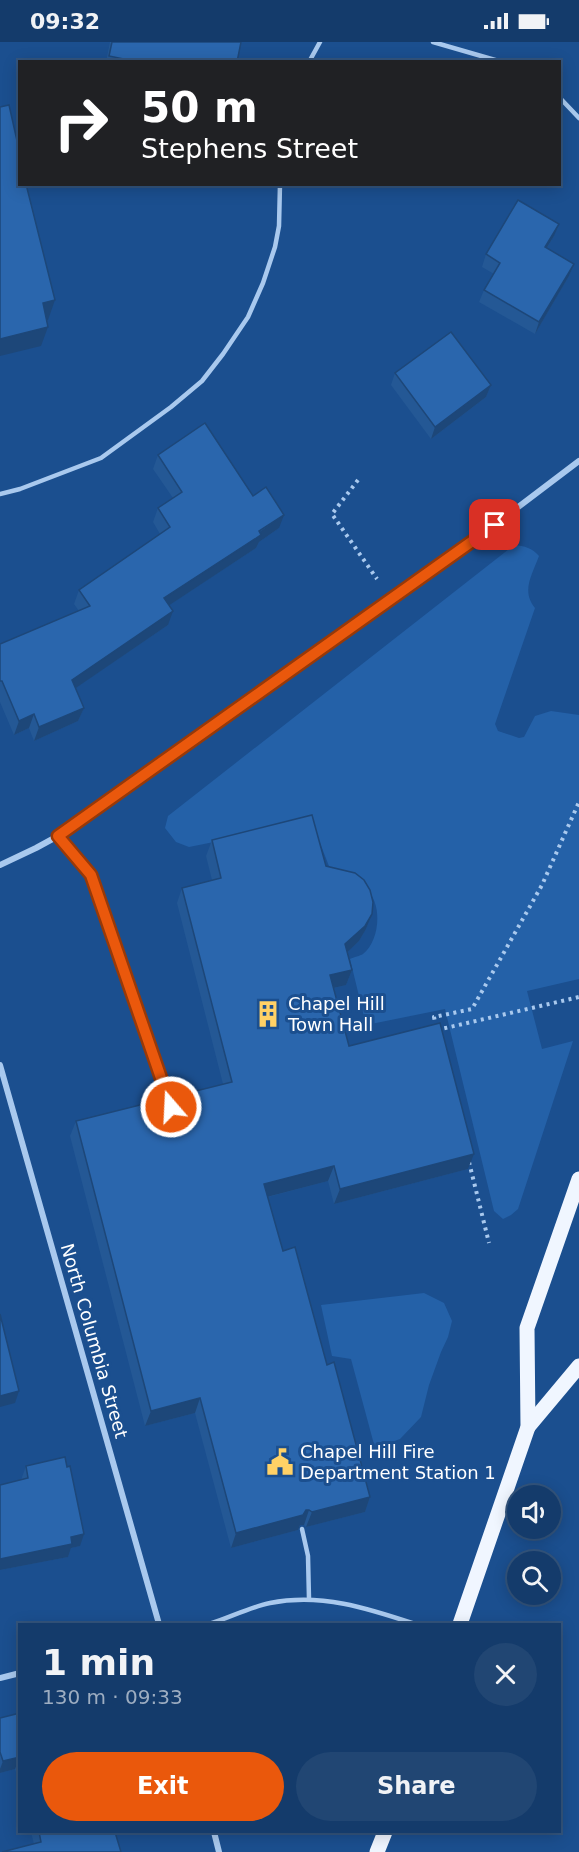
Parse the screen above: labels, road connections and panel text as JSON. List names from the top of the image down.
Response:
{
  "streets": {
    "street": ["North Columbia Street"]
  },
  "places": {
    "building": ["Chapel Hill Town Hall"],
    "public building": ["Chapel Hill Fire Department Station 1"]
  },
  "page": {
    "status": "09:32",
    "turn": ["50 m", "Stephens Street"],
    "heading": ["1 min", "130 m · 09:33"],
    "buttons": ["Exit", "Share"]
  }
}
